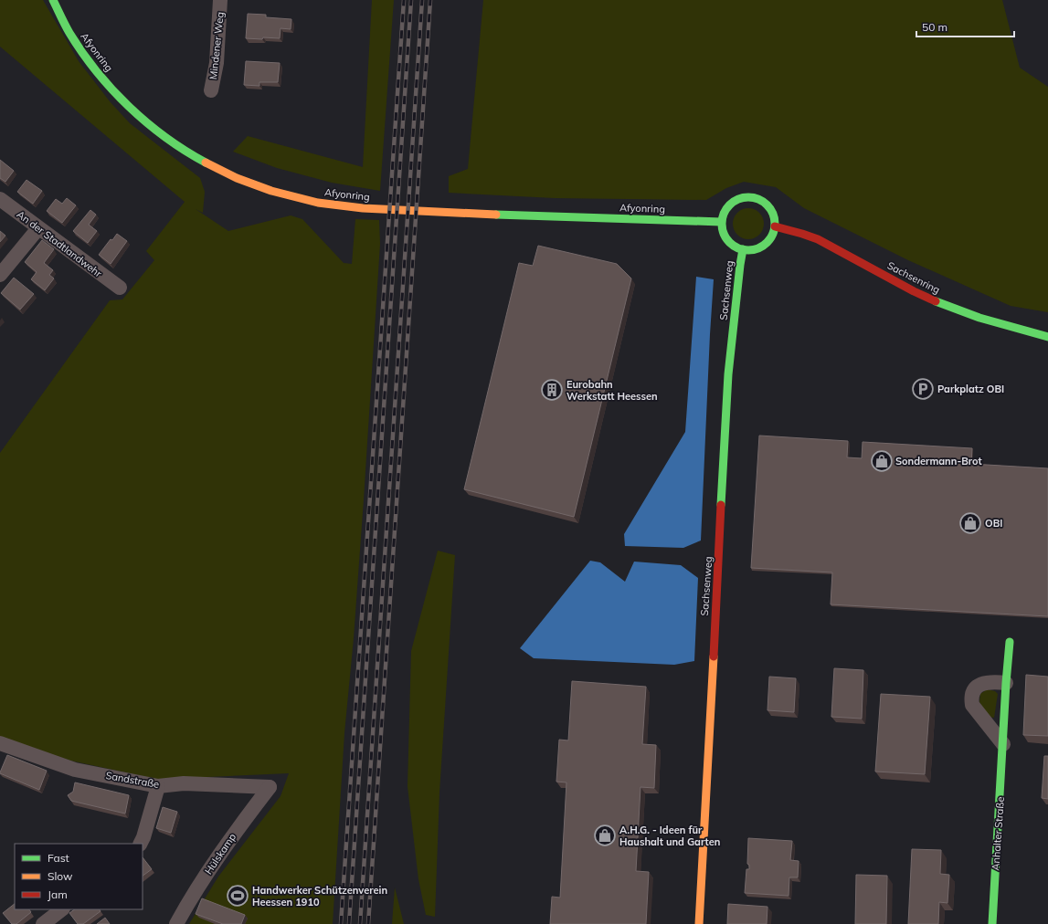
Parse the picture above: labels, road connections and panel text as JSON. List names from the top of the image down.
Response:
{
  "streets": {
    "street": [
      "Mindener Weg",
      "Afyonring",
      "An der Stadtlandwehr",
      "Sachsenring",
      "Sachsenweg",
      "Sandstraße",
      "Anhalter Straße",
      "Hülskamp"
    ]
  },
  "crossings": [
    ["Afyonring", "Sachsenring"],
    ["Afyonring", "Sachsenweg"],
    ["Sachsenring", "Sachsenweg"],
    ["Sandstraße", "Hülskamp"]
  ],
  "places": {
    "parking": ["Parkplatz OBI"],
    "building": ["Eurobahn Werkstatt Heessen"],
    "shop": ["Sondermann-Brot", "OBI", "A.H.G. - Ideen für Haushalt und Garten"],
    "sports": ["Handwerker Schützenverein Heessen 1910"]
  },
  "legend": ["Fast", "Slow", "Jam"],
  "scale_bar": "50 m"
}
